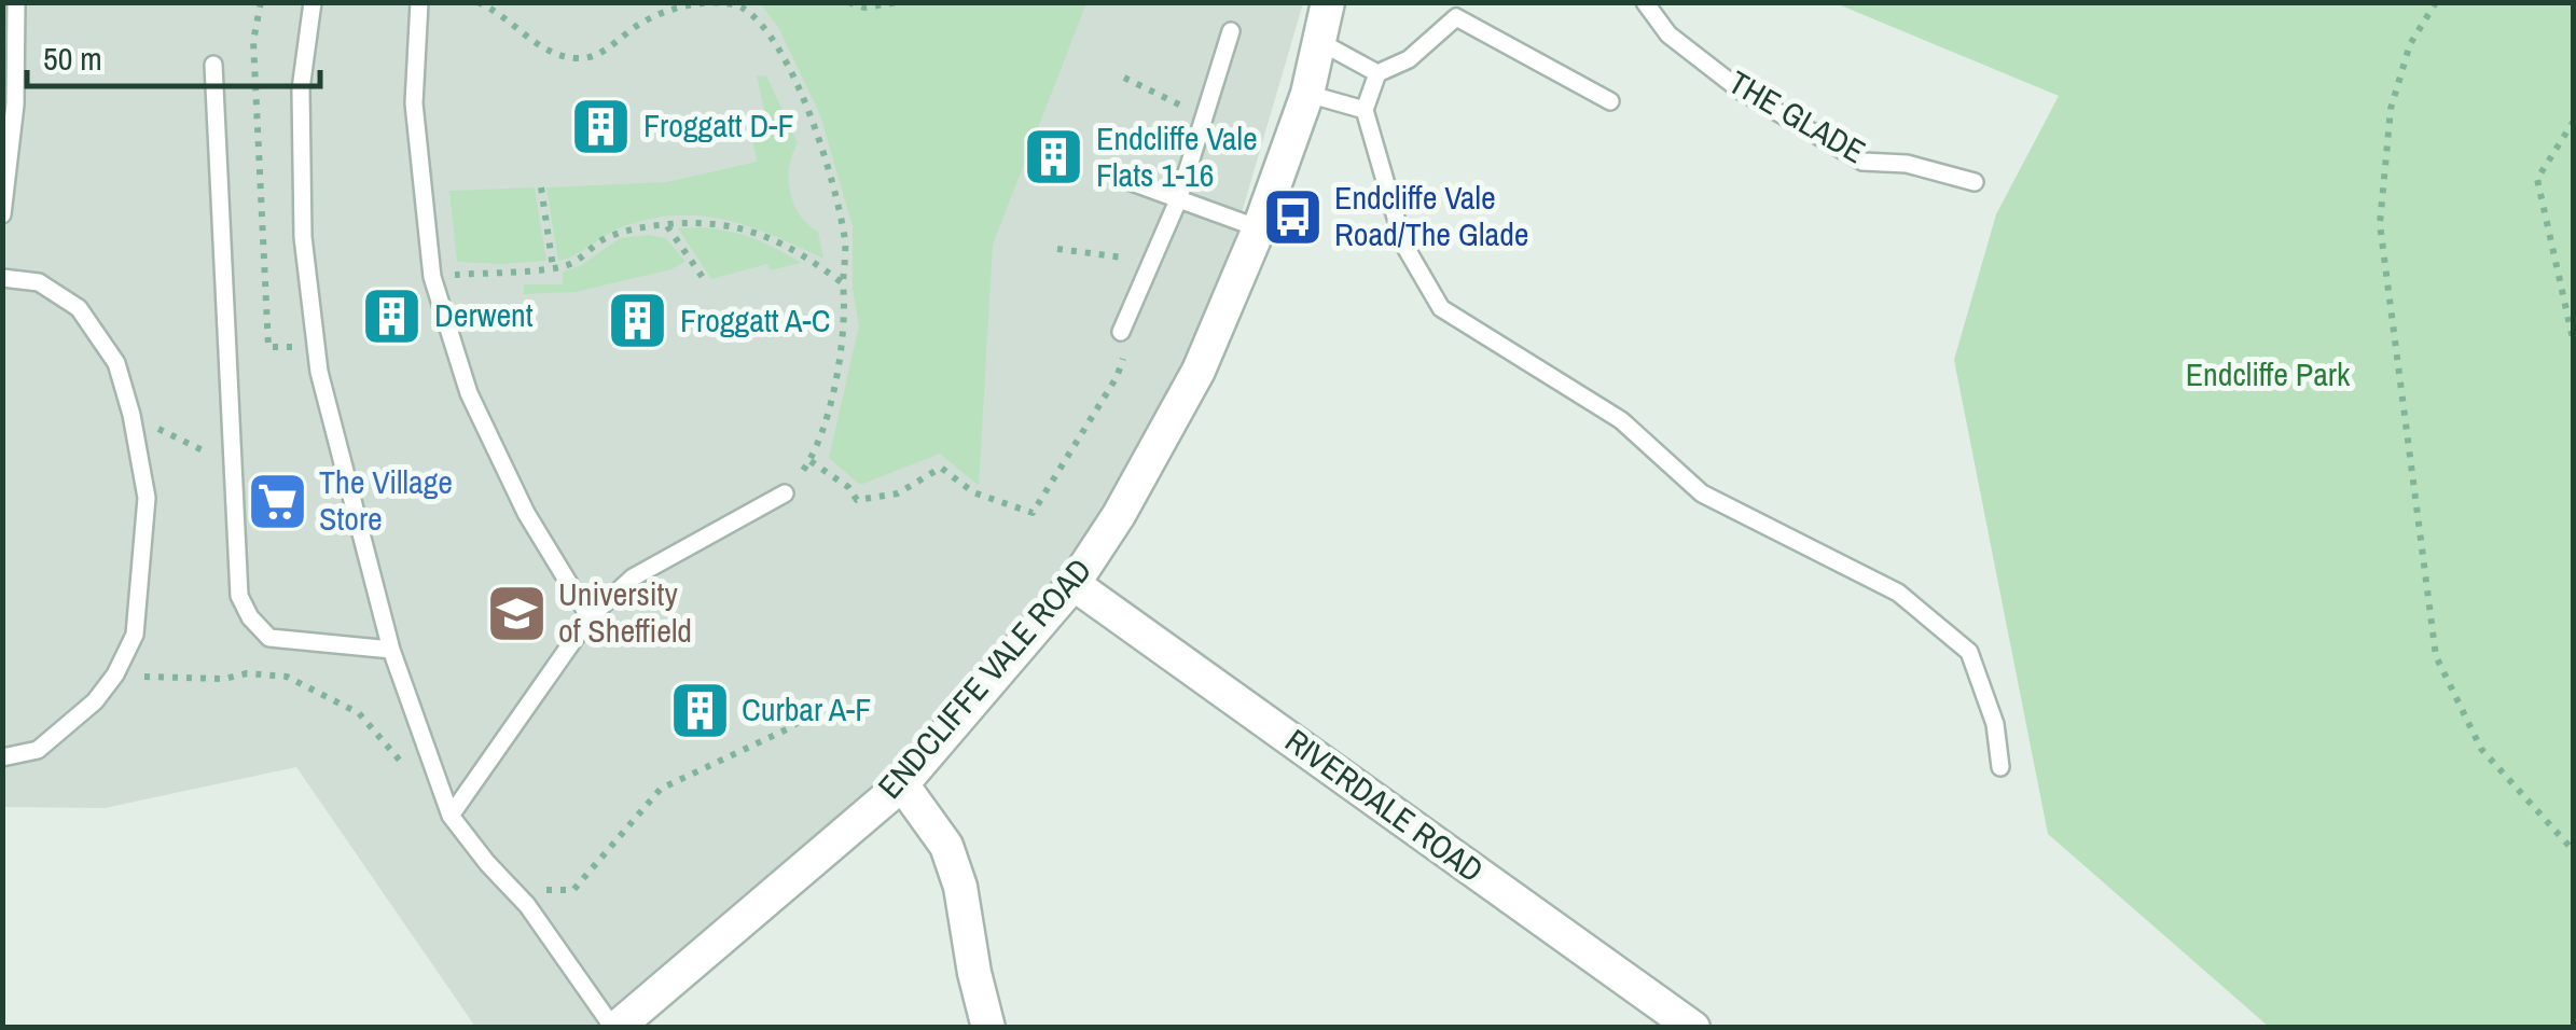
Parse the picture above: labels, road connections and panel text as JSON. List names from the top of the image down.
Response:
{
  "streets": {
    "street": ["ENDCLIFFE VALE ROAD", "RIVERDALE ROAD"],
    "lane": ["THE GLADE"]
  },
  "crossings": [
    ["ENDCLIFFE VALE ROAD", "RIVERDALE ROAD"]
  ],
  "parks": ["Endcliffe Park"],
  "places": {
    "building": [
      "Froggatt D-F",
      "Endcliffe Vale Flats 1-16",
      "Derwent",
      "Froggatt A-C",
      "Curbar A-F"
    ],
    "bus stop": ["Endcliffe Vale Road/The Glade"],
    "supermarket": ["The Village Store"],
    "school or university": ["University of Sheffield"]
  },
  "scale_bar": "50 m"
}
